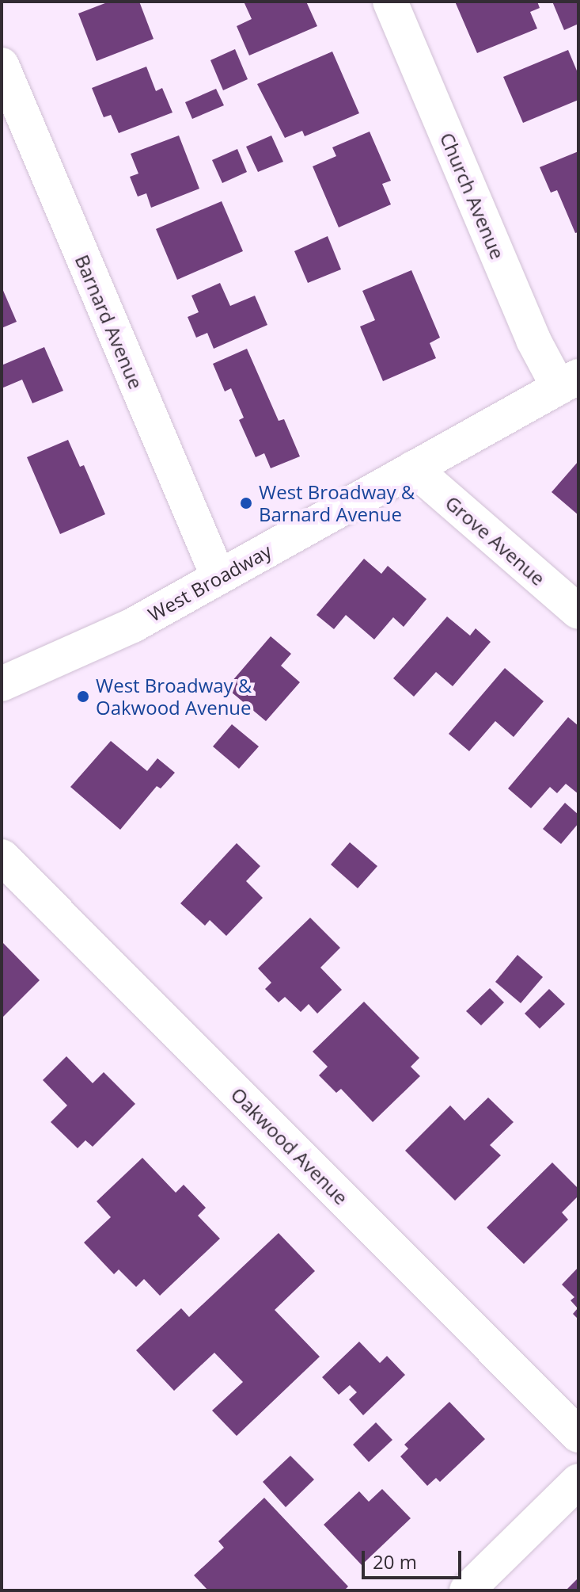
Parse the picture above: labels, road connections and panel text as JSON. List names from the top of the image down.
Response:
{
  "streets": {
    "street": [
      "Church Avenue",
      "Barnard Avenue",
      "Grove Avenue",
      "West Broadway",
      "Oakwood Avenue"
    ]
  },
  "crossings": [
    ["Church Avenue", "West Broadway"],
    ["Barnard Avenue", "West Broadway"],
    ["Grove Avenue", "West Broadway"]
  ],
  "places": ["West Broadway & Barnard Avenue", "West Broadway & Oakwood Avenue"],
  "scale_bar": "20 m"
}
